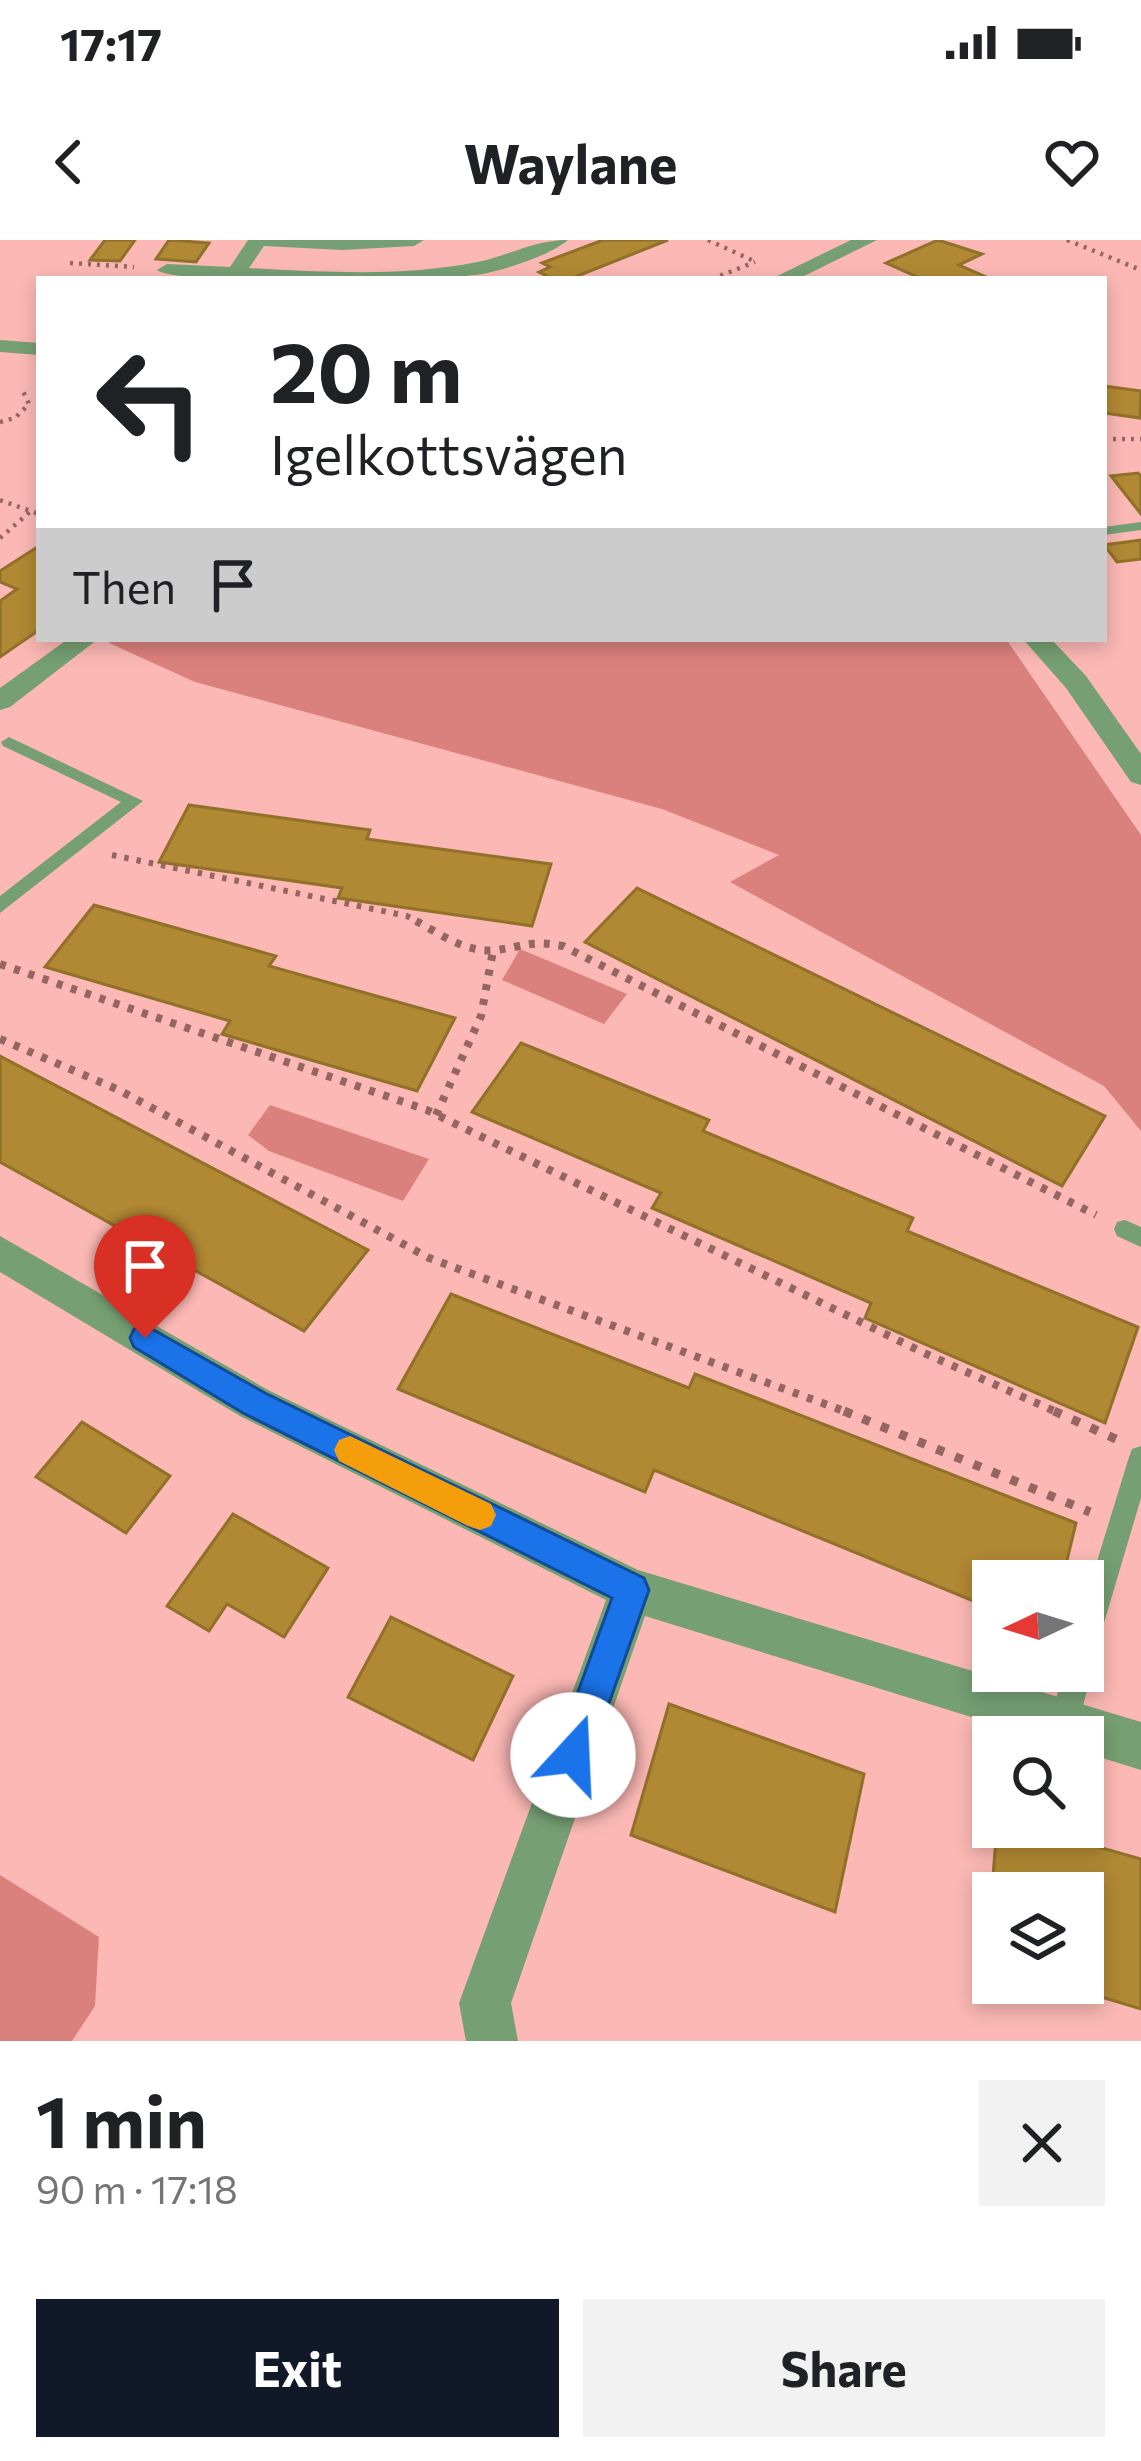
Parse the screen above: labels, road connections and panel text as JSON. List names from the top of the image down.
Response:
{
  "north": "left",
  "page": {
    "status": "17:17",
    "header": "Waylane",
    "turn": ["20 m", "Igelkottsvägen"],
    "then": "Then",
    "heading": ["1 min", "90 m · 17:18"],
    "buttons": ["Exit", "Share"]
  }
}
